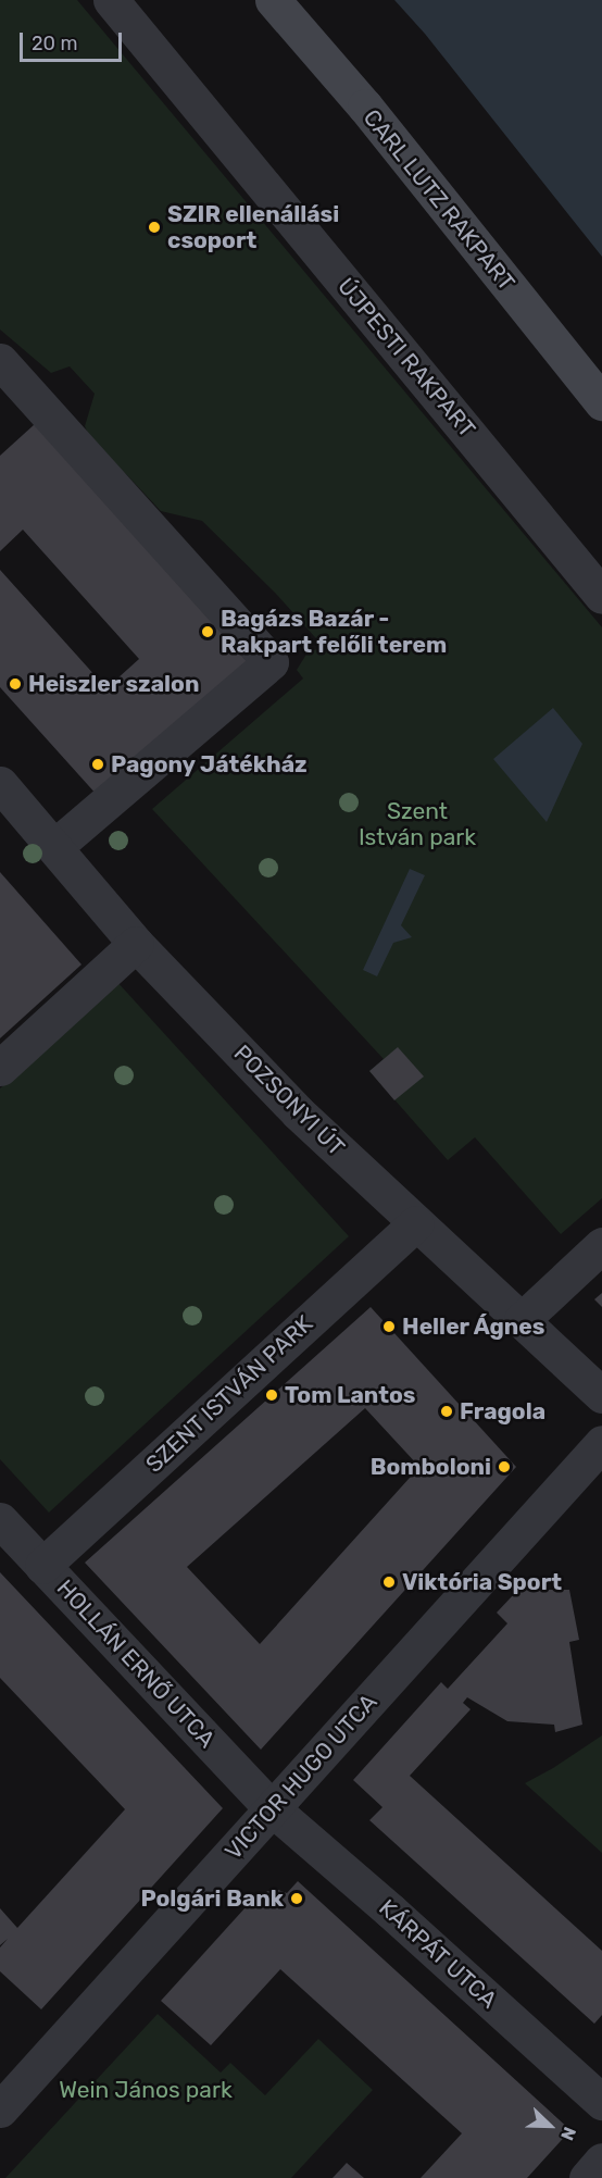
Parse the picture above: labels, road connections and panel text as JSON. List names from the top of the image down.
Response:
{
  "streets": {
    "main road": ["CARL LUTZ RAKPART"],
    "street": [
      "ÚJPESTI RAKPART",
      "POZSONYI ÚT",
      "SZENT ISTVÁN PARK",
      "HOLLÁN ERNŐ UTCA",
      "VICTOR HUGO UTCA",
      "KÁRPÁT UTCA"
    ]
  },
  "crossings": [
    ["POZSONYI ÚT", "SZENT ISTVÁN PARK"],
    ["SZENT ISTVÁN PARK", "HOLLÁN ERNŐ UTCA"],
    ["HOLLÁN ERNŐ UTCA", "VICTOR HUGO UTCA"],
    ["HOLLÁN ERNŐ UTCA", "KÁRPÁT UTCA"],
    ["VICTOR HUGO UTCA", "KÁRPÁT UTCA"]
  ],
  "parks": ["Szent István park", "Wein János park"],
  "places": [
    "SZIR ellenállási csoport",
    "Bagázs Bazár - Rakpart felőli terem",
    "Heiszler szalon",
    "Pagony Játékház",
    "Heller Ágnes",
    "Tom Lantos",
    "Fragola",
    "Bomboloni",
    "Viktória Sport",
    "Polgári Bank"
  ],
  "scale_bar": "20 m",
  "north": "bottom right"
}
